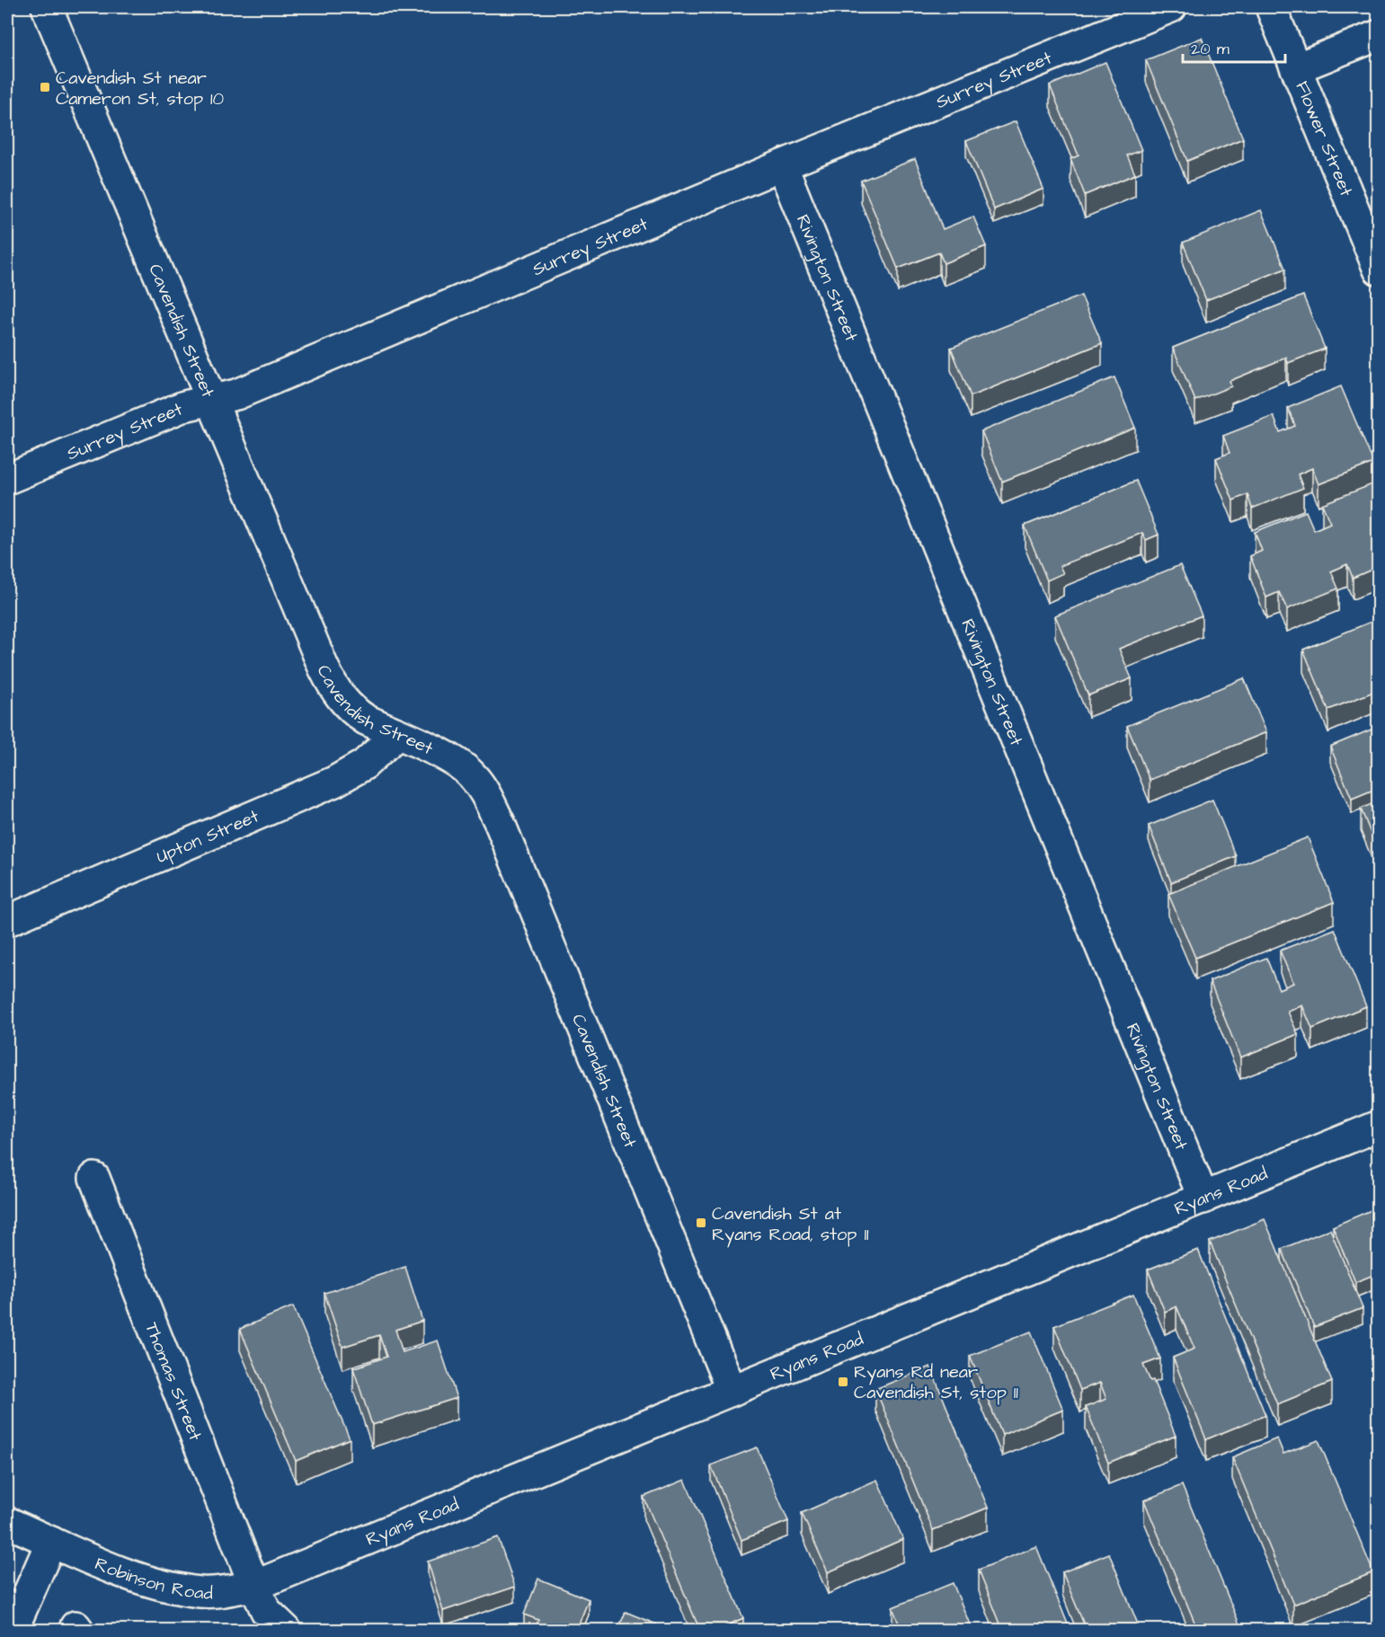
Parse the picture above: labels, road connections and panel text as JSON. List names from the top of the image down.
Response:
{
  "streets": {
    "street": [
      "Surrey Street",
      "Flower Street",
      "Rivington Street",
      "Cavendish Street",
      "Upton Street",
      "Ryans Road",
      "Thomas Street",
      "Robinson Road"
    ]
  },
  "crossings": [
    ["Surrey Street", "Rivington Street"],
    ["Surrey Street", "Cavendish Street"],
    ["Rivington Street", "Ryans Road"],
    ["Cavendish Street", "Upton Street"],
    ["Cavendish Street", "Ryans Road"],
    ["Ryans Road", "Thomas Street"],
    ["Ryans Road", "Robinson Road"],
    ["Thomas Street", "Robinson Road"]
  ],
  "places": {
    "transit": ["Cavendish St near Cameron St, stop 10", "Cavendish St at Ryans Road, stop 11", "Ryans Rd near Cavendish St, stop 11"]
  },
  "scale_bar": "20 m"
}
